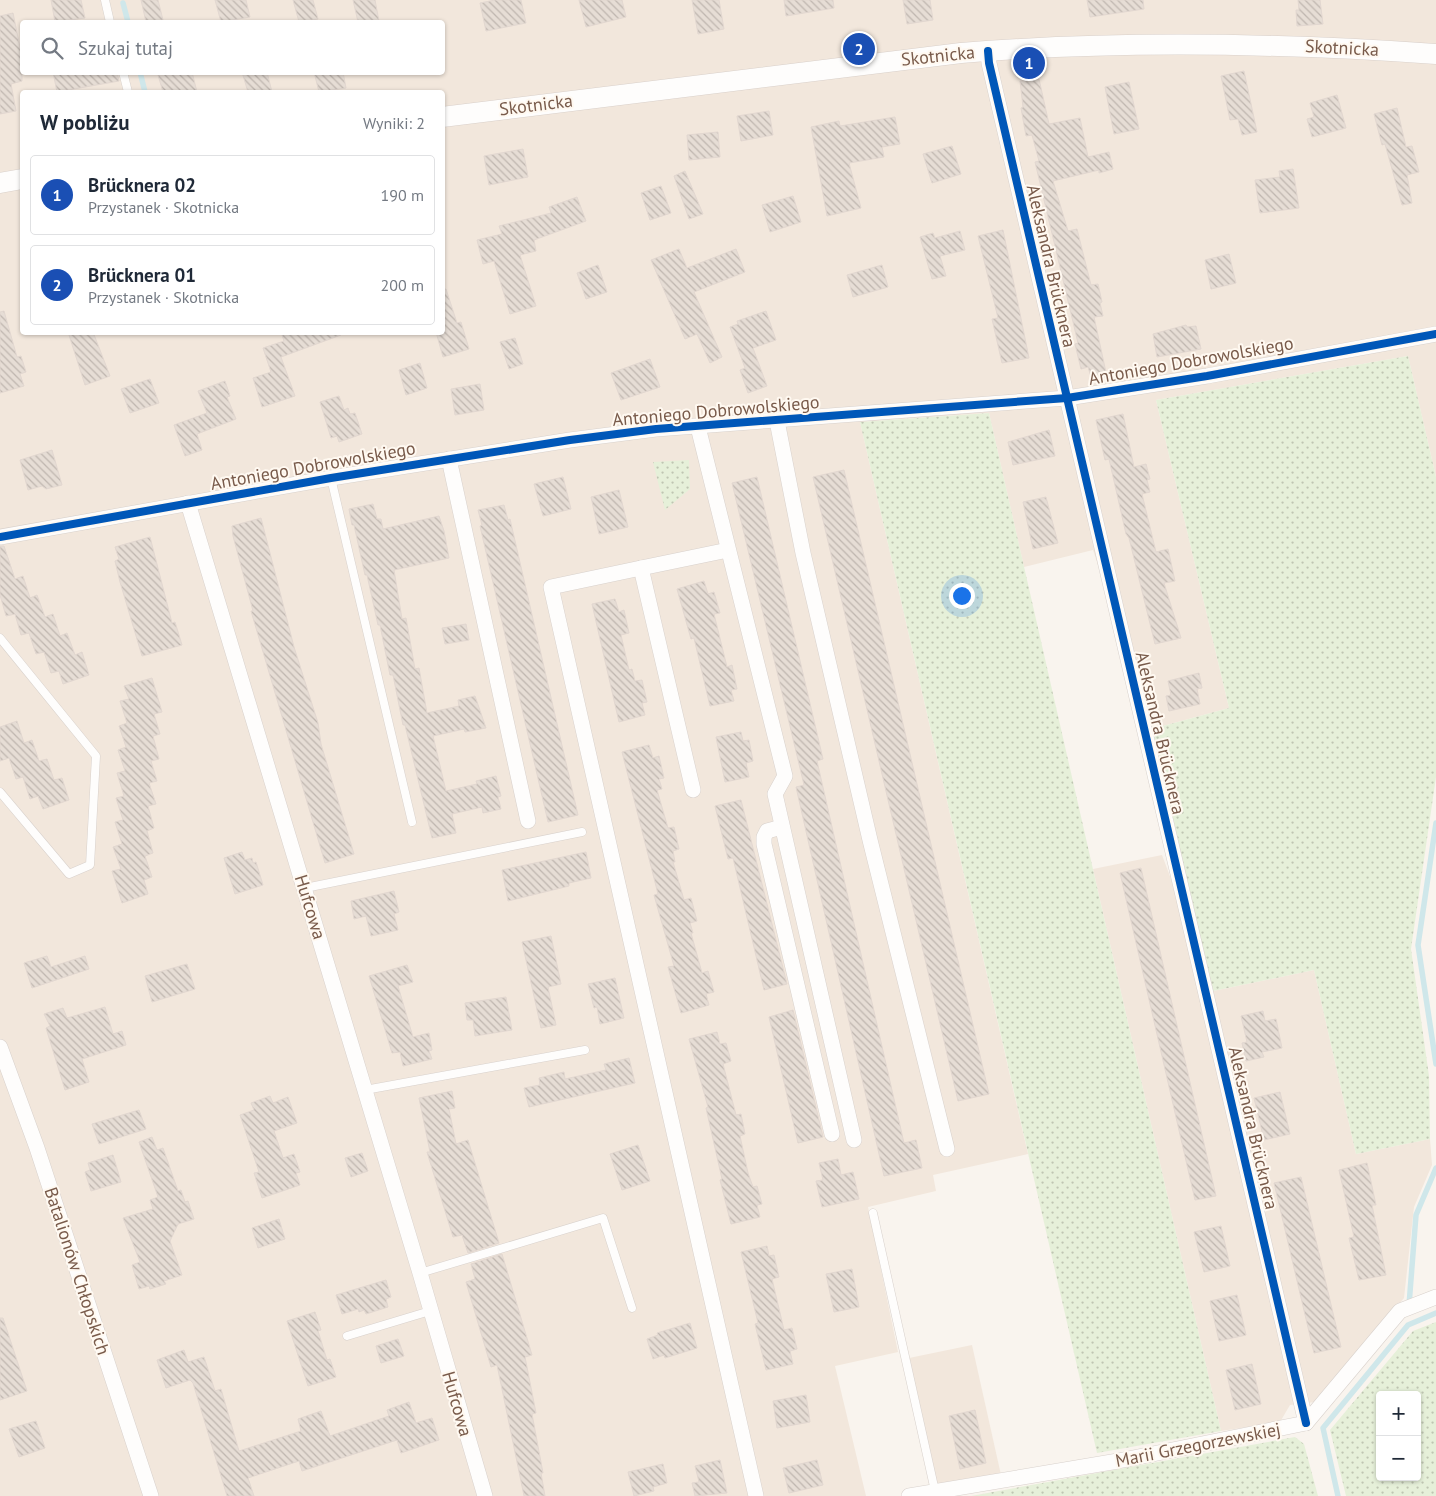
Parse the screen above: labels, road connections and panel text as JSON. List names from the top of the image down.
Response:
{
  "streets": {
    "street": [
      "Skotnicka",
      "Aleksandra Brücknera",
      "Antoniego Dobrowolskiego",
      "Hufcowa",
      "Batalionów Chłopskich",
      "Marii Grzegorzewskiej"
    ]
  },
  "crossings": [
    ["Skotnicka", "Aleksandra Brücknera"],
    ["Aleksandra Brücknera", "Antoniego Dobrowolskiego"],
    ["Aleksandra Brücknera", "Marii Grzegorzewskiej"],
    ["Antoniego Dobrowolskiego", "Hufcowa"]
  ],
  "page": {
    "search": "Szukaj tutaj",
    "pins": ["2", "1"],
    "heading": ["W pobliżu", "Wyniki: 2"],
    "list": [
      {
        "mark": "1",
        "name": "Brücknera 02",
        "note": "Przystanek · Skotnicka",
        "value": "190 m"
      },
      {
        "mark": "2",
        "name": "Brücknera 01",
        "note": "Przystanek · Skotnicka",
        "value": "200 m"
      }
    ],
    "map_buttons": ["+", "−"]
  }
}
